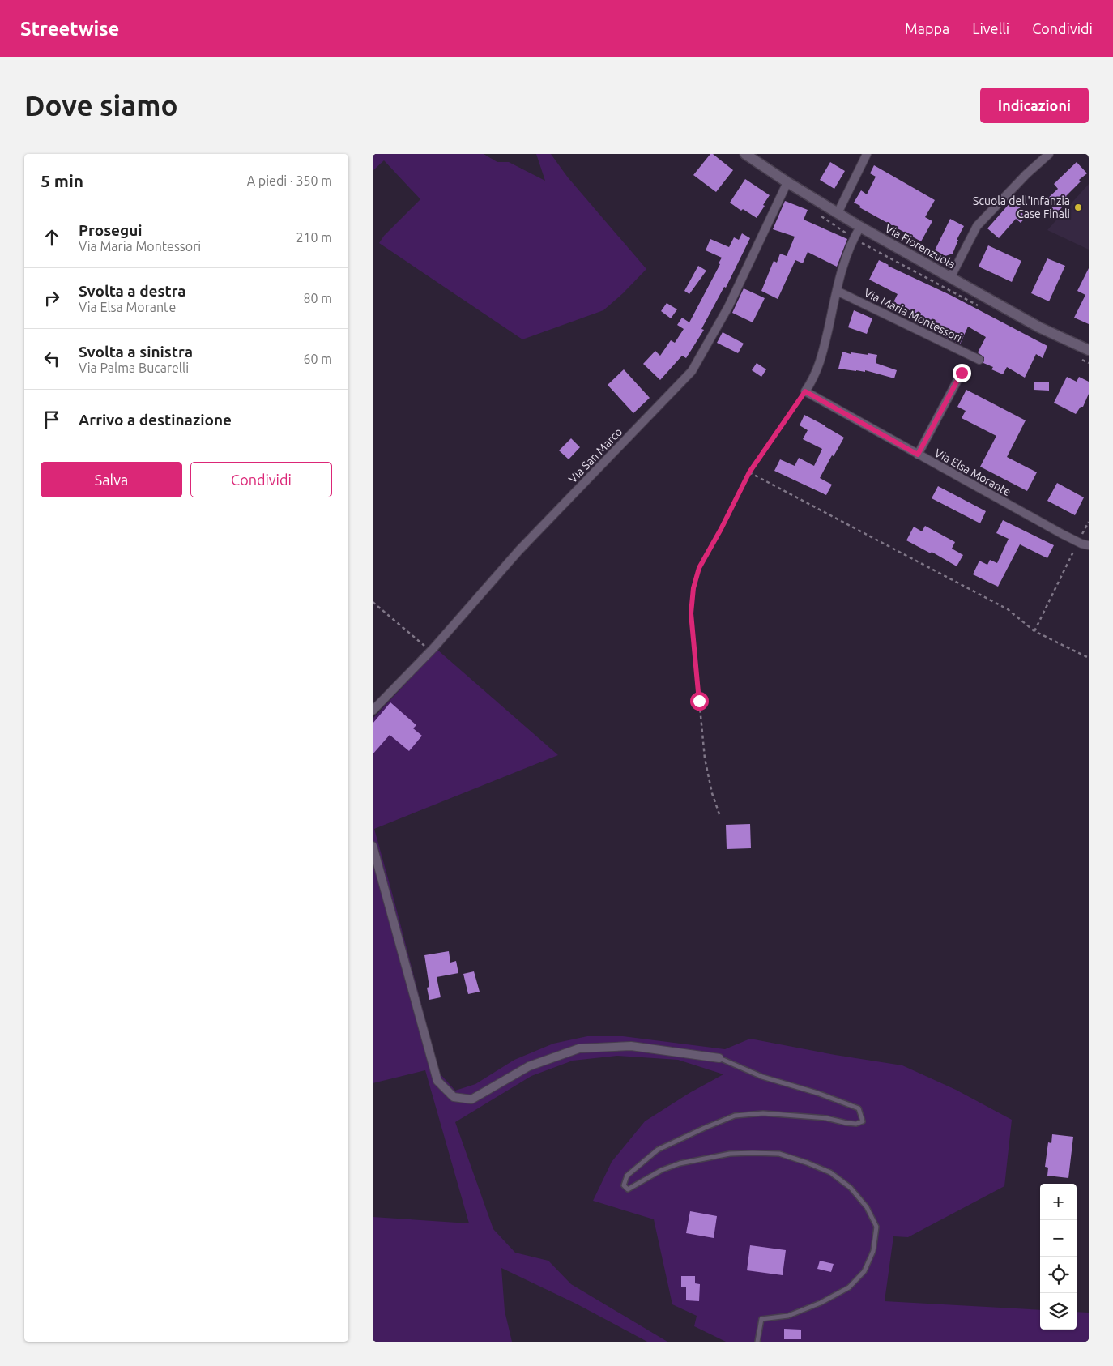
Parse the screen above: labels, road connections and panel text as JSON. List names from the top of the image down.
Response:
{
  "streets": {
    "street": [
      "Via Fiorenzuola",
      "Via Maria Montessori",
      "Via San Marco",
      "Via Elsa Morante"
    ]
  },
  "crossings": [
    ["Via Fiorenzuola", "Via San Marco"]
  ],
  "places": ["Scuola dell'Infanzia Case Finali"],
  "page": {
    "header": "Streetwise",
    "nav": ["Mappa", "Livelli", "Condividi"],
    "buttons": [
      "Indicazioni",
      ["Salva", "Condividi"]
    ],
    "title": "Dove siamo",
    "heading": ["5 min", "A piedi · 350 m"],
    "list": [
      ["Prosegui", "Via Maria Montessori", "210 m"],
      ["Svolta a destra", "Via Elsa Morante", "80 m"],
      ["Svolta a sinistra", "Via Palma Bucarelli", "60 m"],
      "Arrivo a destinazione"
    ],
    "map_buttons": ["+", "−"]
  }
}
